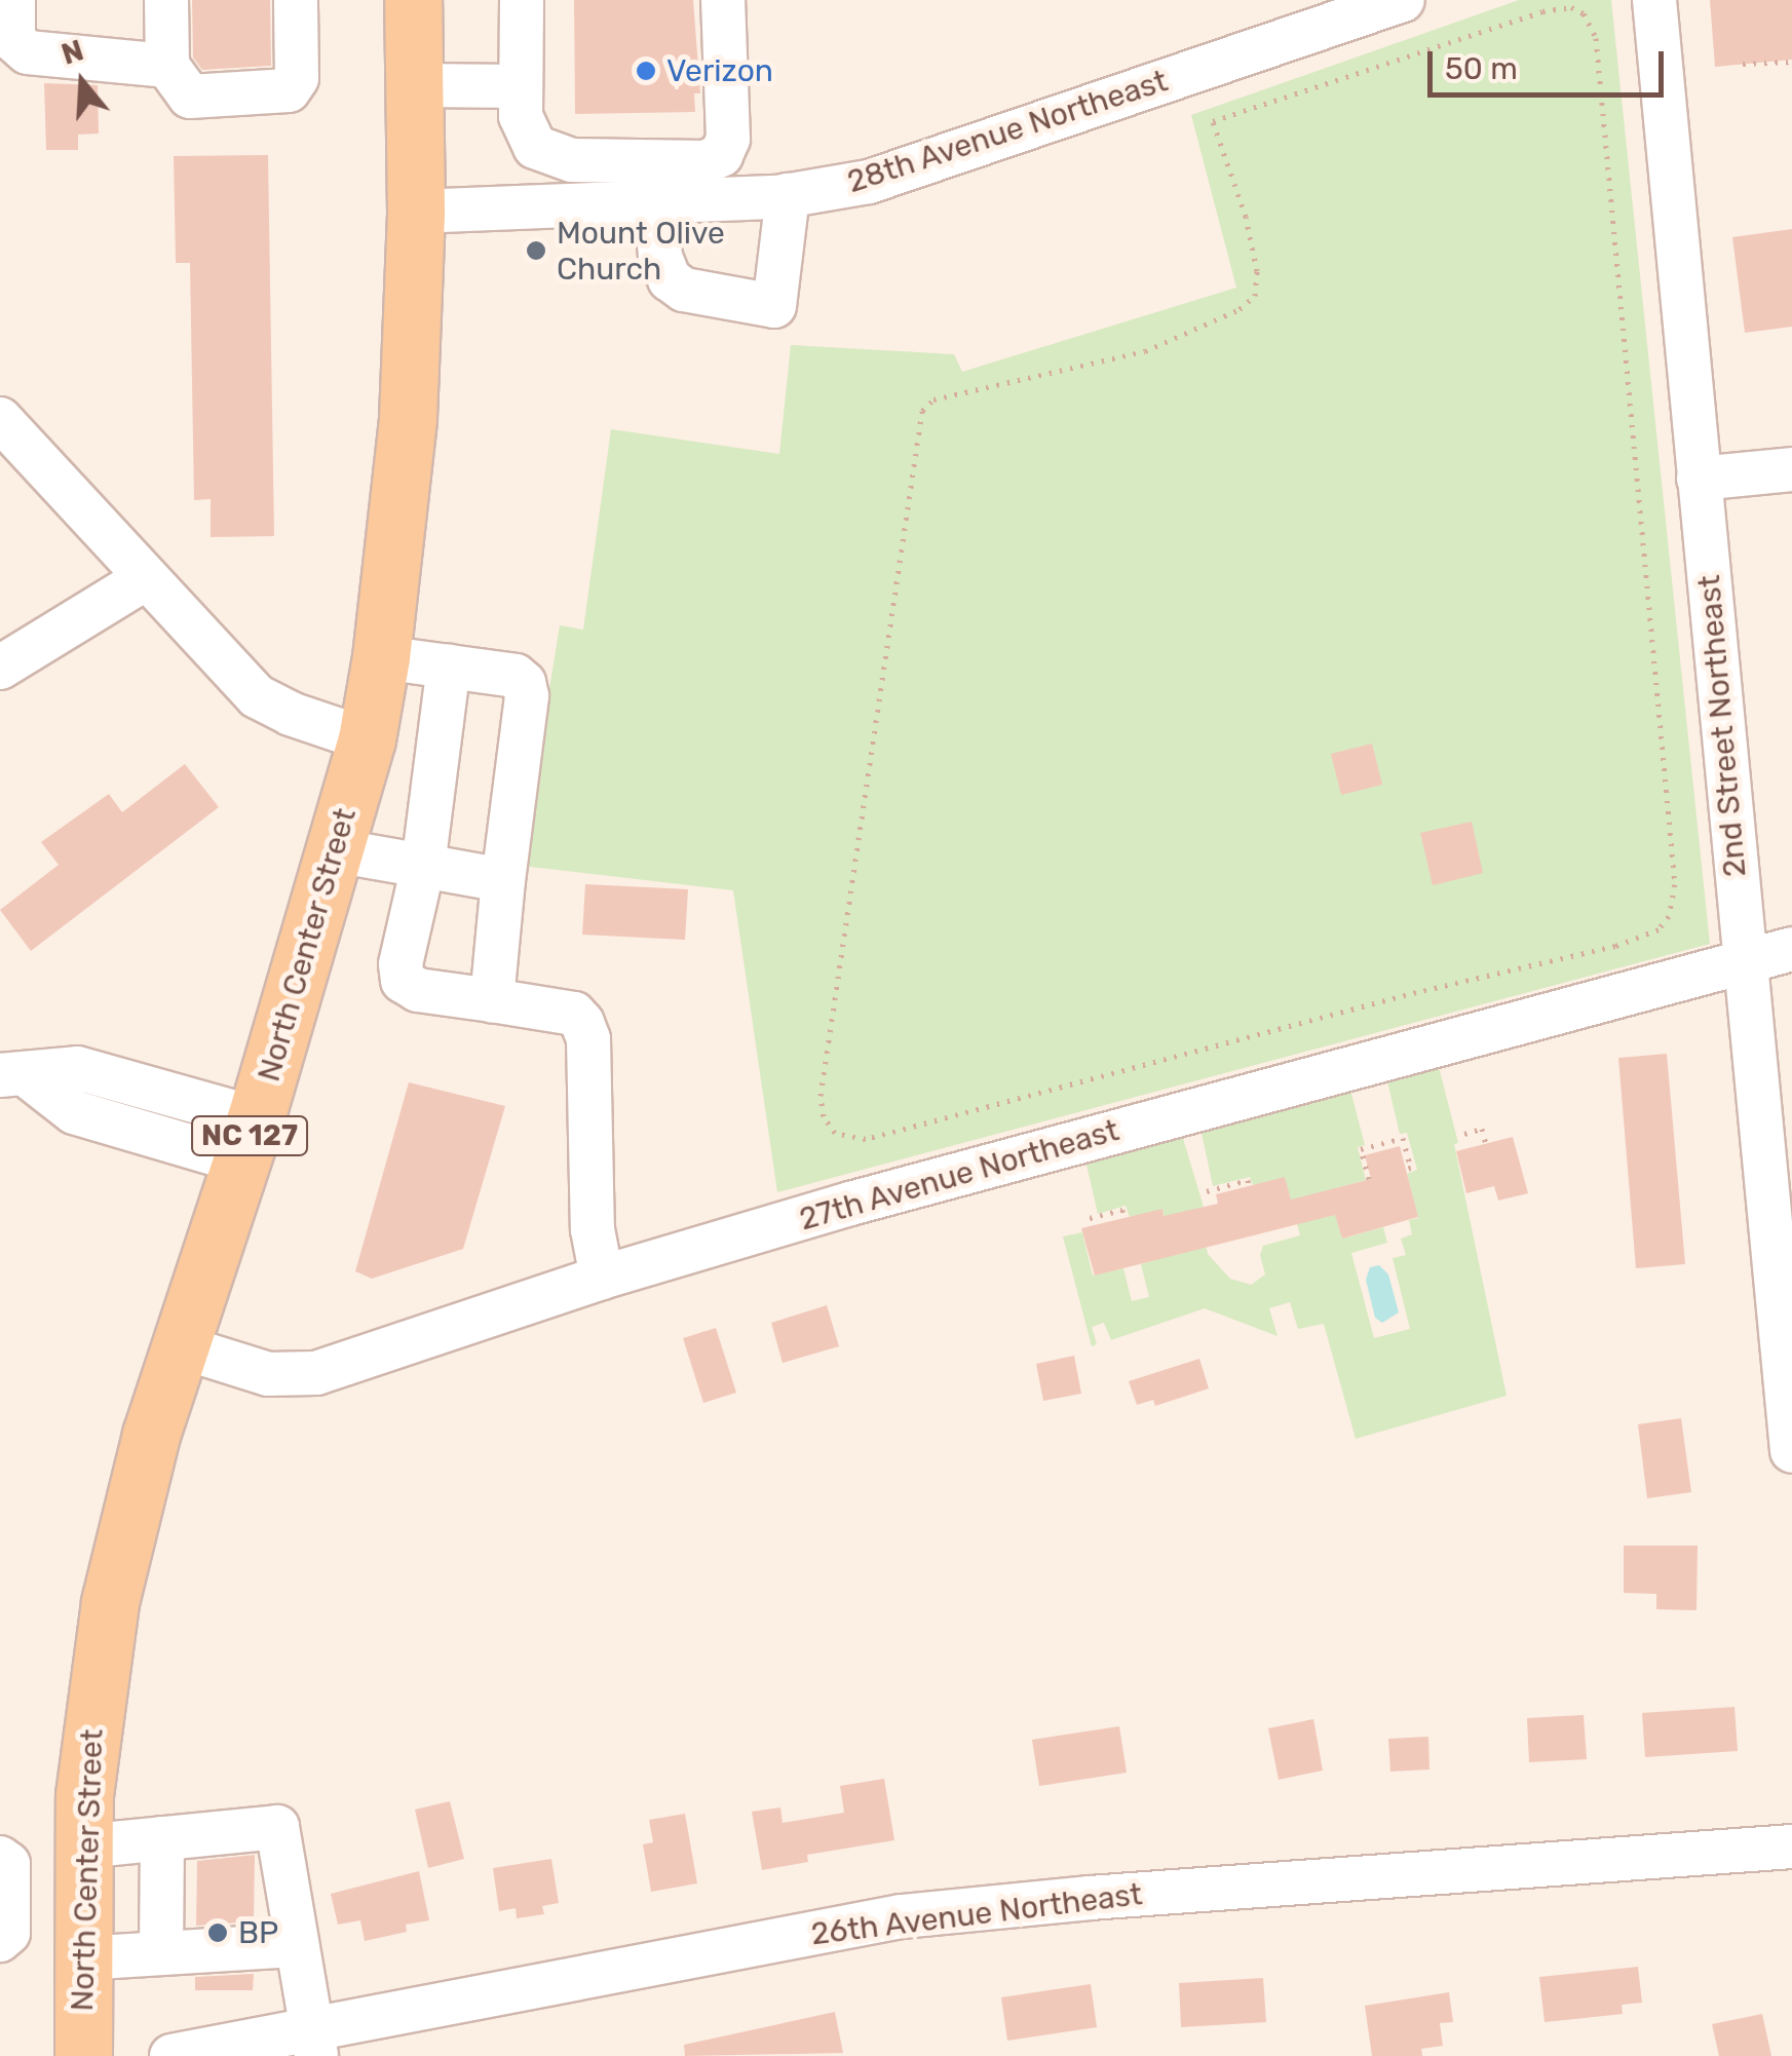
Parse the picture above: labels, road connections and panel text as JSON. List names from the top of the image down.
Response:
{
  "streets": {
    "main road": ["North Center Street", "NC 127"],
    "street": [
      "28th Avenue Northeast",
      "2nd Street Northeast",
      "27th Avenue Northeast",
      "26th Avenue Northeast"
    ]
  },
  "crossings": [
    ["28th Avenue Northeast", "North Center Street"],
    ["2nd Street Northeast", "27th Avenue Northeast"],
    ["North Center Street", "27th Avenue Northeast"]
  ],
  "places": ["Verizon", "Mount Olive Church", "BP"],
  "scale_bar": "50 m",
  "north": "top"
}
